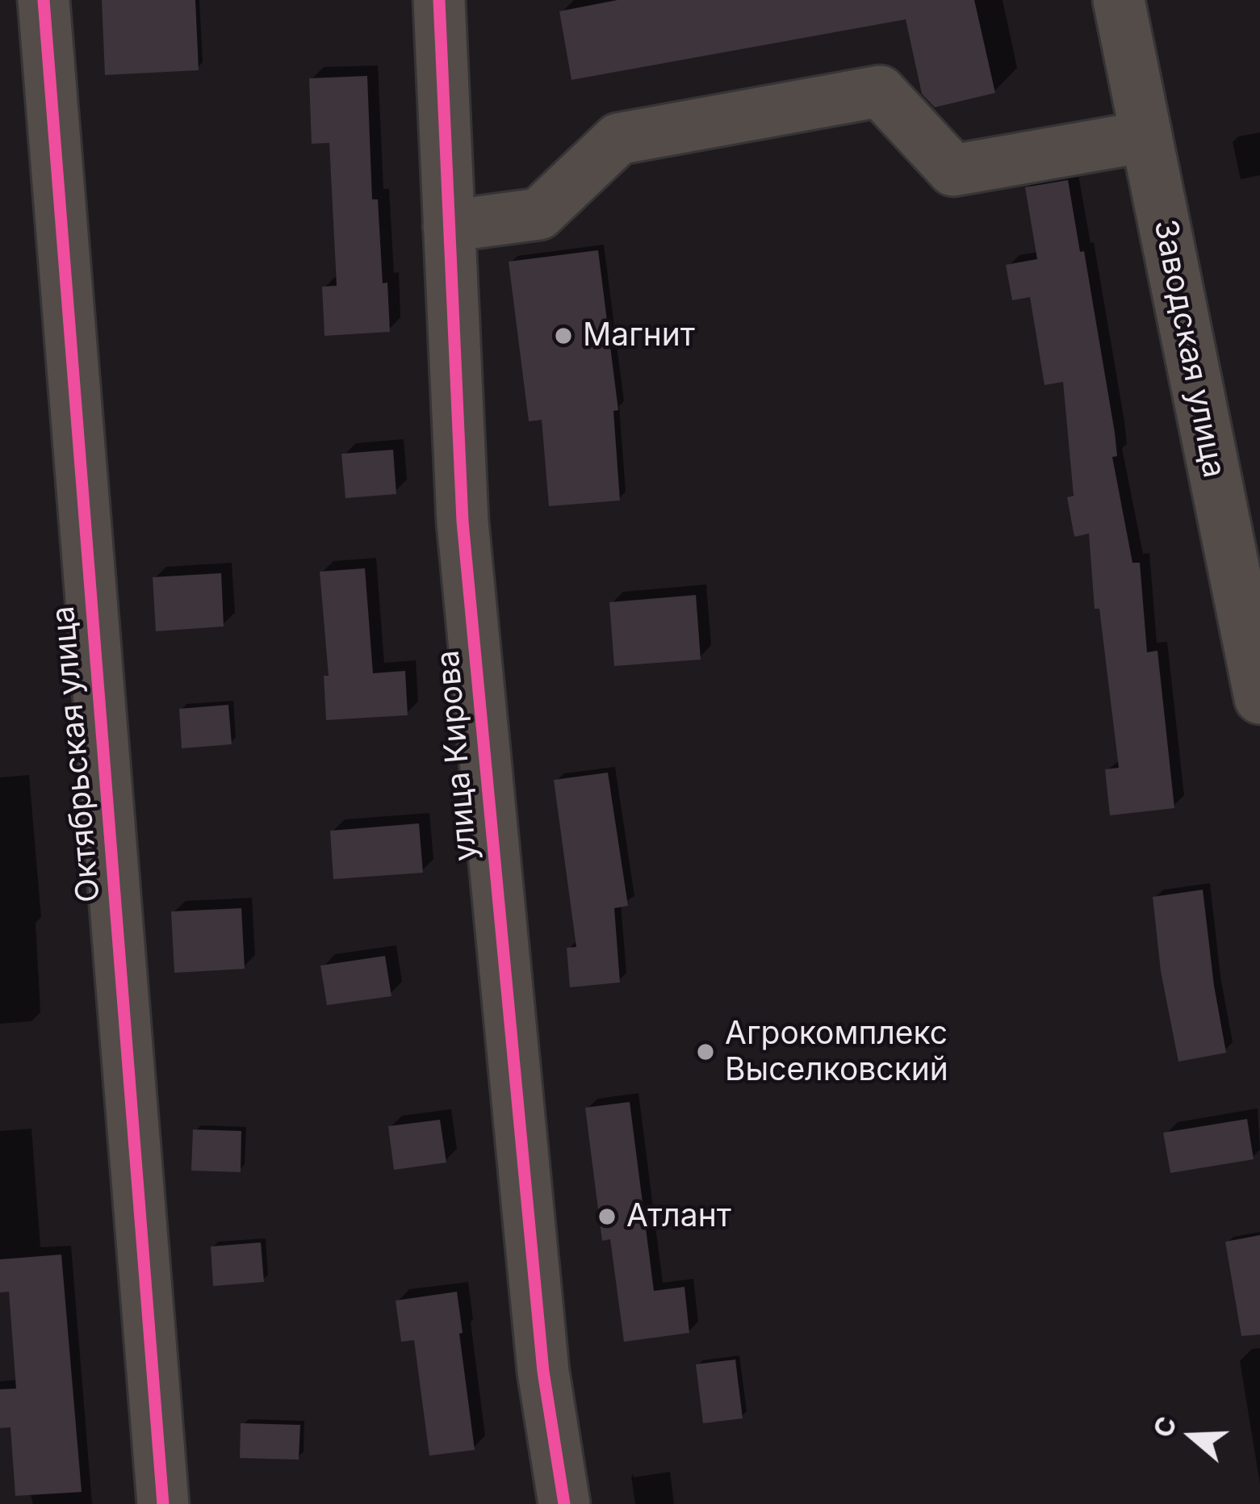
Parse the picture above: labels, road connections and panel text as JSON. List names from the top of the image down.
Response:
{
  "streets": {
    "street": ["Заводская улица", "Октябрьская улица", "улица Кирова"]
  },
  "places": ["Магнит", "Агрокомплекс Выселковский", "Атлант"],
  "north": "left"
}
